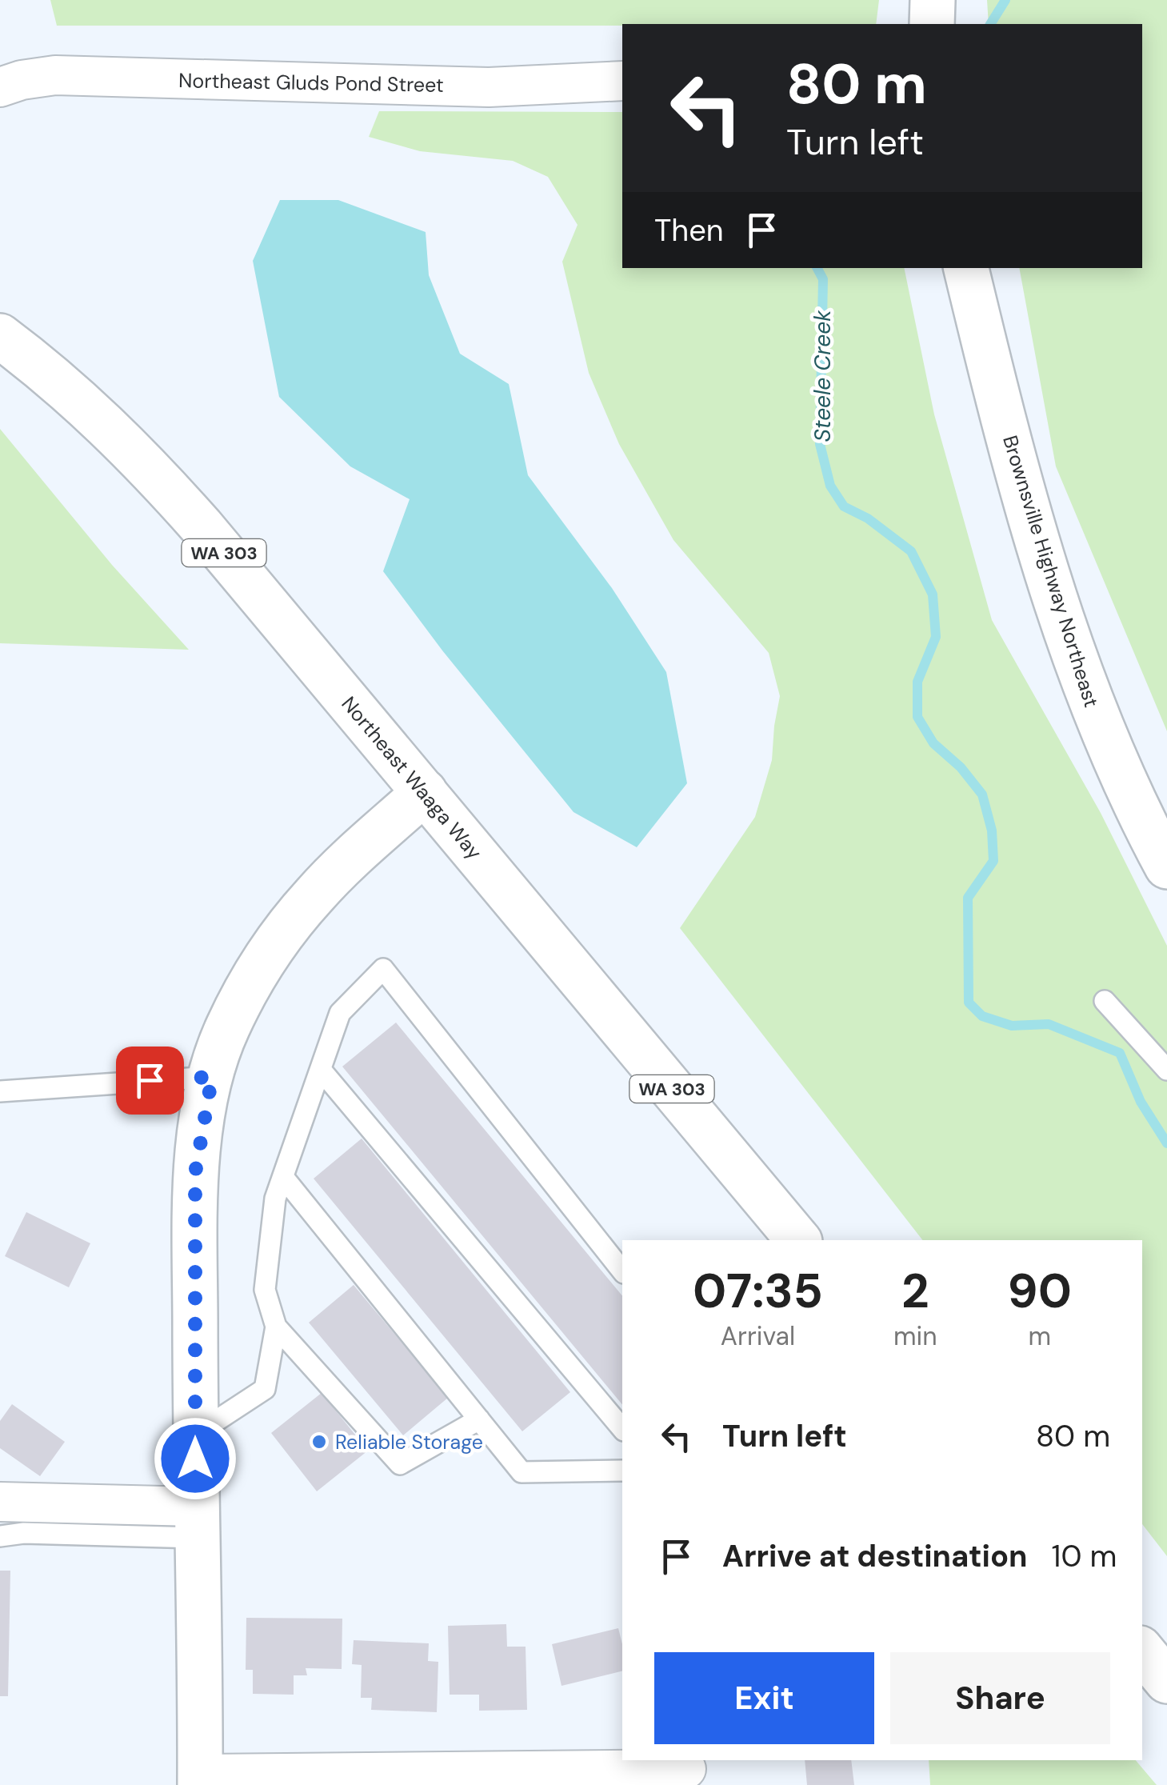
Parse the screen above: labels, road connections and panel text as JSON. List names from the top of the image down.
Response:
{
  "streets": {
    "main road": ["WA 303", "Brownsville Highway Northeast", "Northeast Waaga Way"],
    "street": ["Northeast Gluds Pond Street"]
  },
  "water": ["Steele Creek"],
  "places": ["Reliable Storage"],
  "page": {
    "turn": ["80 m", "Turn left"],
    "then": "Then",
    "eta": [
      "07:35",
      "Arrival",
      "2",
      "min",
      "90",
      "m"
    ],
    "list": [
      {
        "name": "Turn left",
        "value": "80 m"
      },
      {
        "name": "Arrive at destination",
        "value": "10 m"
      }
    ],
    "buttons": ["Exit", "Share"]
  }
}
